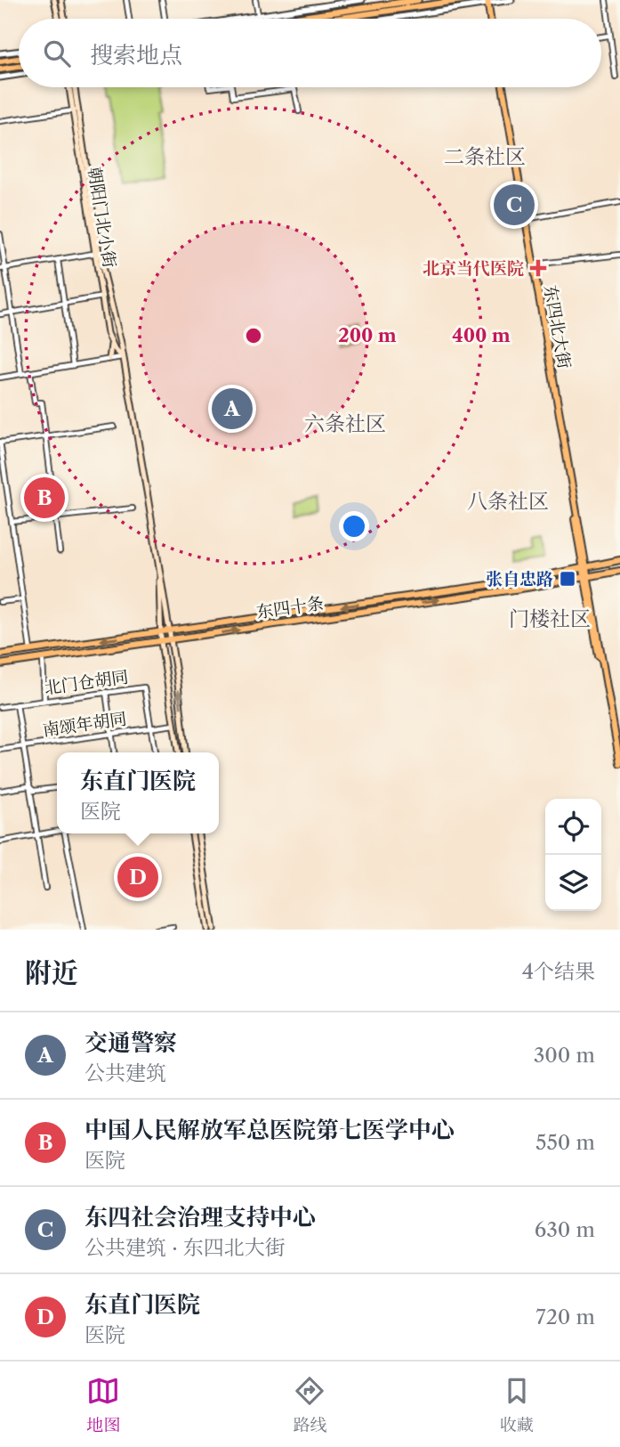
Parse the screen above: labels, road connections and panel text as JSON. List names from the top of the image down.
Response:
{
  "streets": {
    "main road": ["朝阳门北小街", "东四北大街", "东四十条"],
    "street": ["北门仓胡同", "南颂年胡同"]
  },
  "crossings": [
    ["朝阳门北小街", "东四十条"],
    ["朝阳门北小街", "南颂年胡同"],
    ["东四北大街", "东四十条"],
    ["北门仓胡同", "南颂年胡同"]
  ],
  "districts": [
    "二条社区",
    "六条社区",
    "八条社区",
    "门楼社区"
  ],
  "places": {
    "health": ["北京当代医院"],
    "transit": ["张自忠路"]
  },
  "page": {
    "search": "搜索地点",
    "pins": [
      "C",
      "A",
      "B",
      "D"
    ],
    "popup": ["东直门医院", "医院"],
    "heading": ["附近", "4个结果"],
    "list": [
      {
        "mark": "A",
        "name": "交通警察",
        "note": "公共建筑",
        "value": "300 m"
      },
      {
        "mark": "B",
        "name": "中国人民解放军总医院第七医学中心",
        "note": "医院",
        "value": "550 m"
      },
      {
        "mark": "C",
        "name": "东四社会治理支持中心",
        "note": "公共建筑 · 东四北大街",
        "value": "630 m"
      },
      {
        "mark": "D",
        "name": "东直门医院",
        "note": "医院",
        "value": "720 m"
      }
    ],
    "nav": ["地图", "路线", "收藏"]
  },
  "rings": ["200 m", "400 m"]
}
